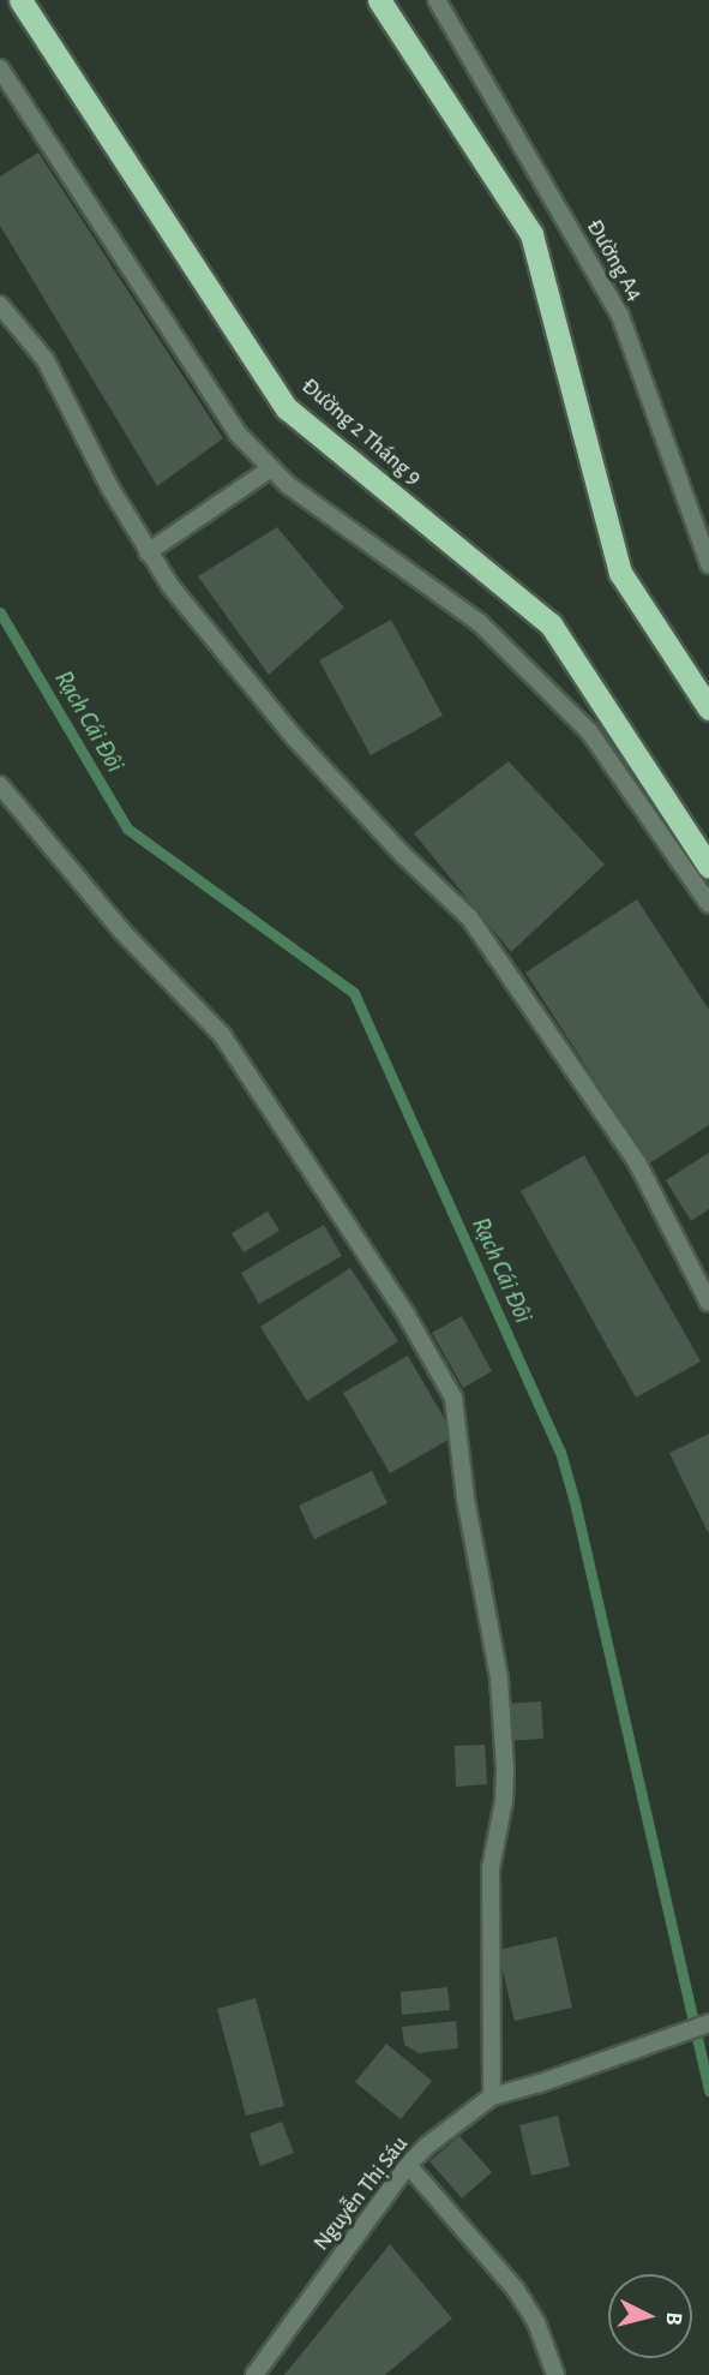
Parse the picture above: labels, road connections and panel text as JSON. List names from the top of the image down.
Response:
{
  "streets": {
    "highway": ["Đường 2 Tháng 9"],
    "street": ["Đường A4", "Nguyễn Thị Sáu"]
  },
  "water": ["Rạch Cái Đôi"],
  "north": "right"
}
